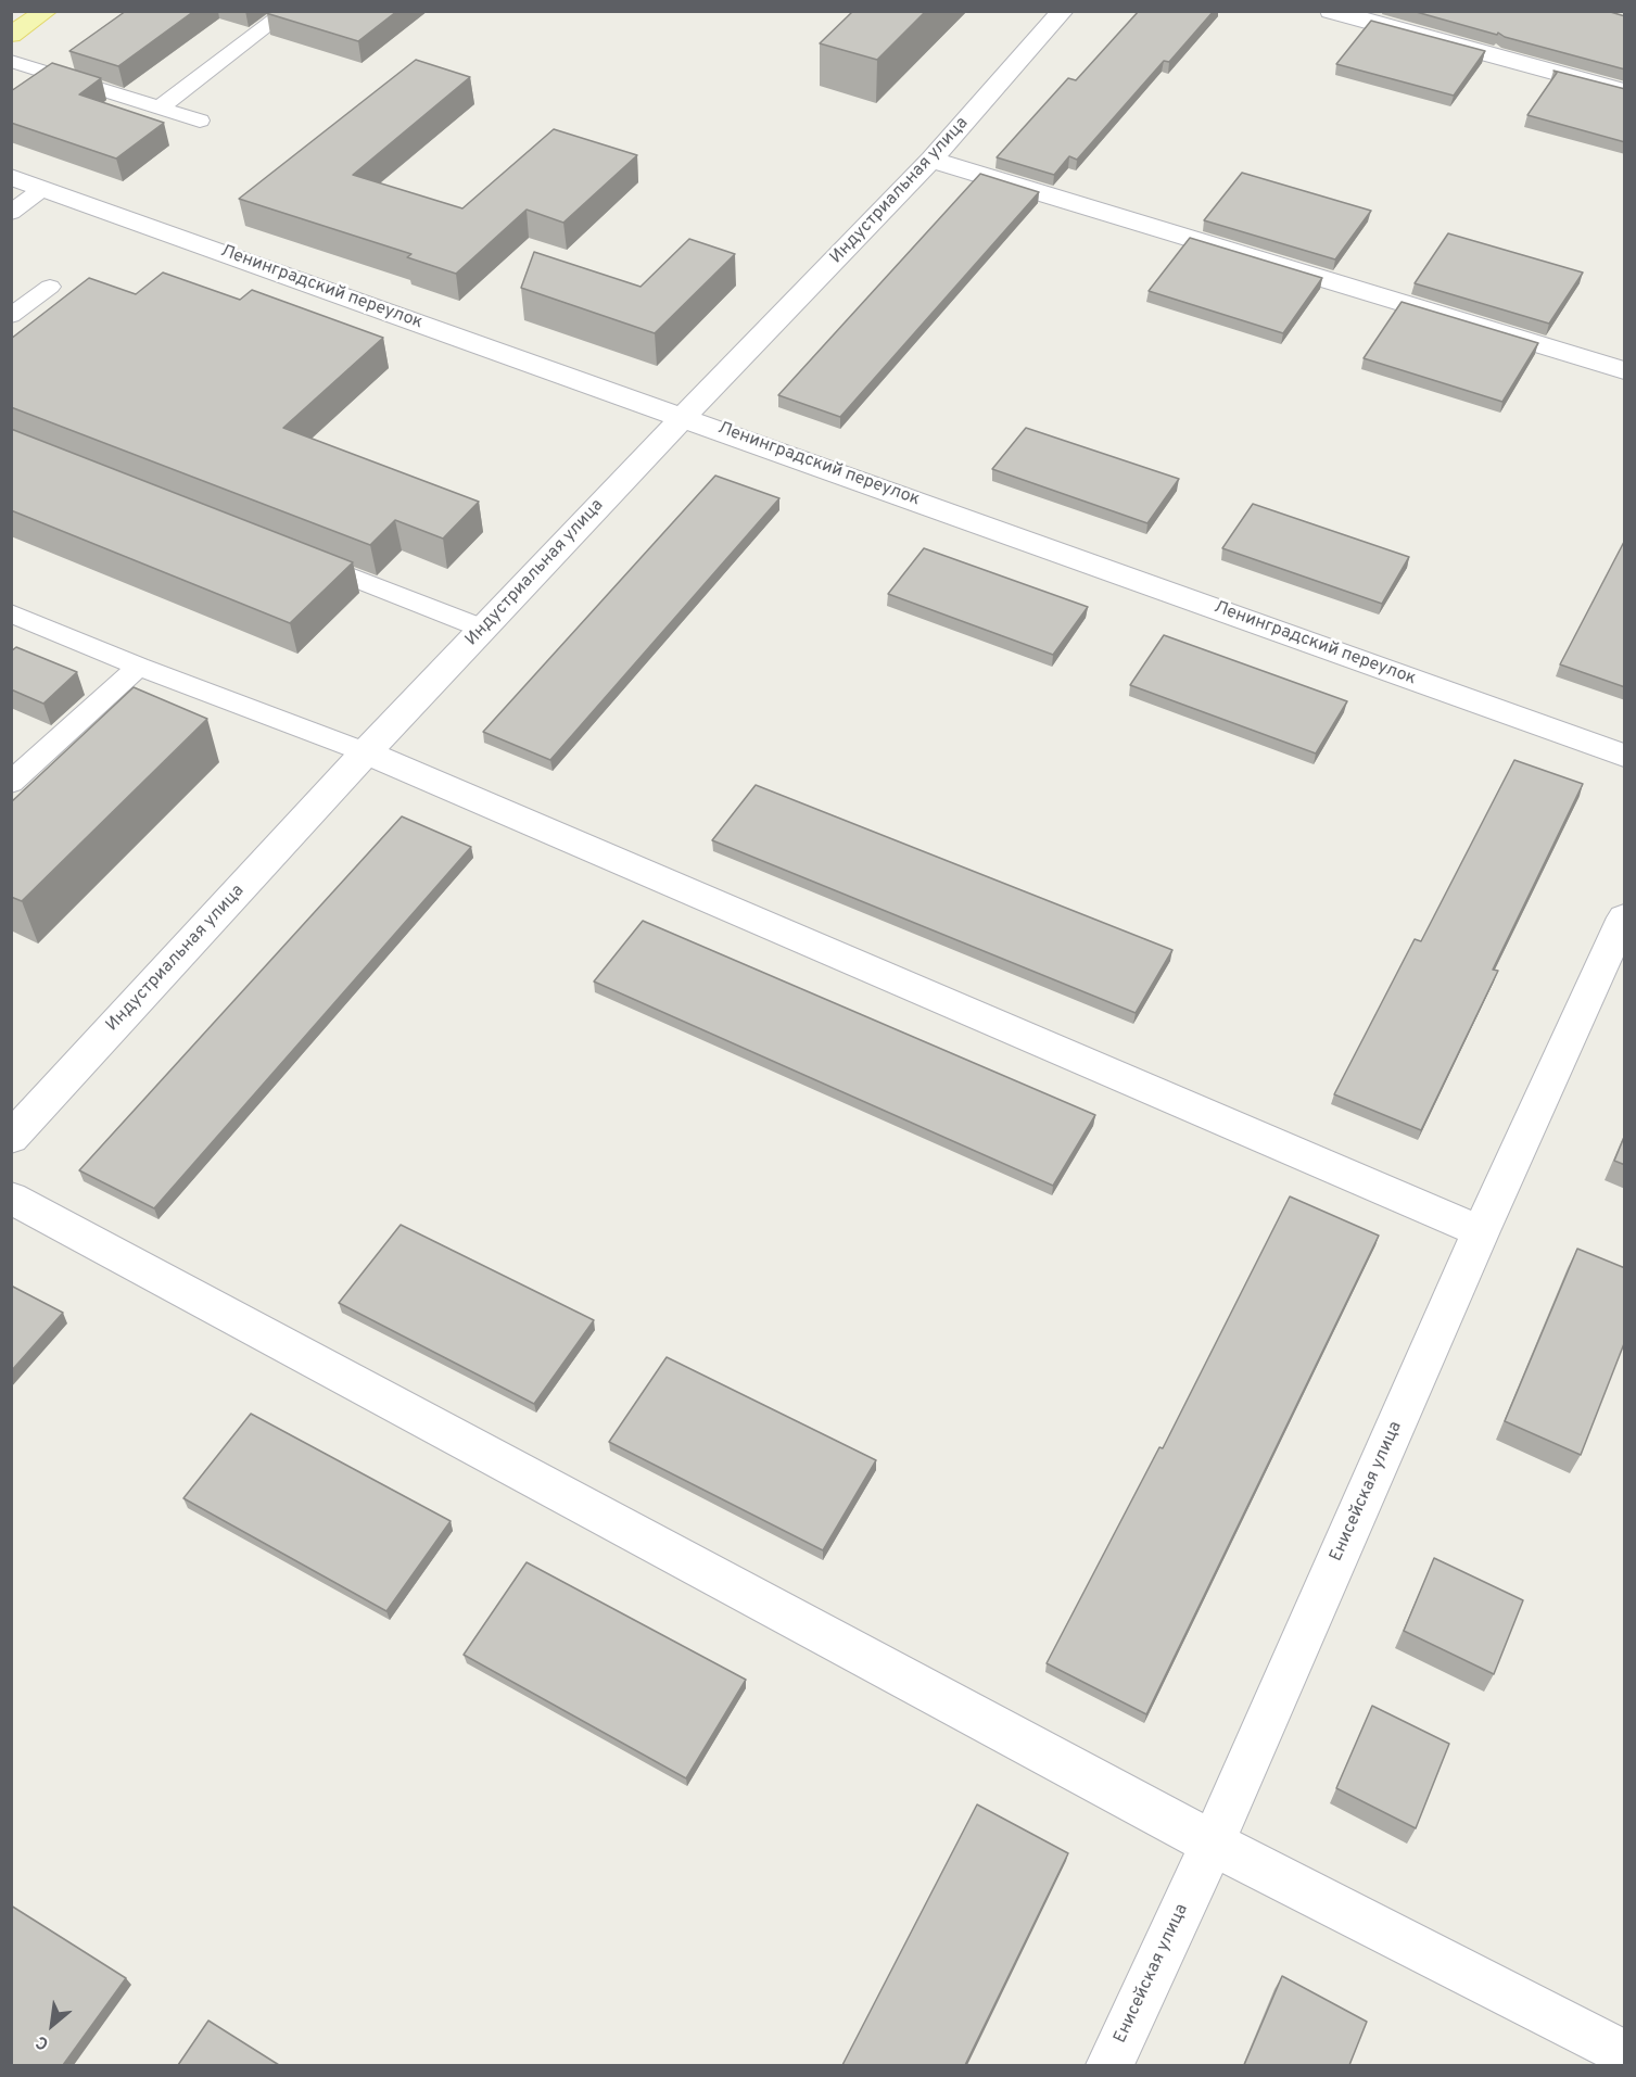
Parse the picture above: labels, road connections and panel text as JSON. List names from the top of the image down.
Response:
{
  "streets": {
    "street": ["Индустриальная улица", "Ленинградский переулок", "Енисейская улица"]
  },
  "crossings": [
    ["Индустриальная улица", "Ленинградский переулок"]
  ],
  "north": "bottom left"
}
